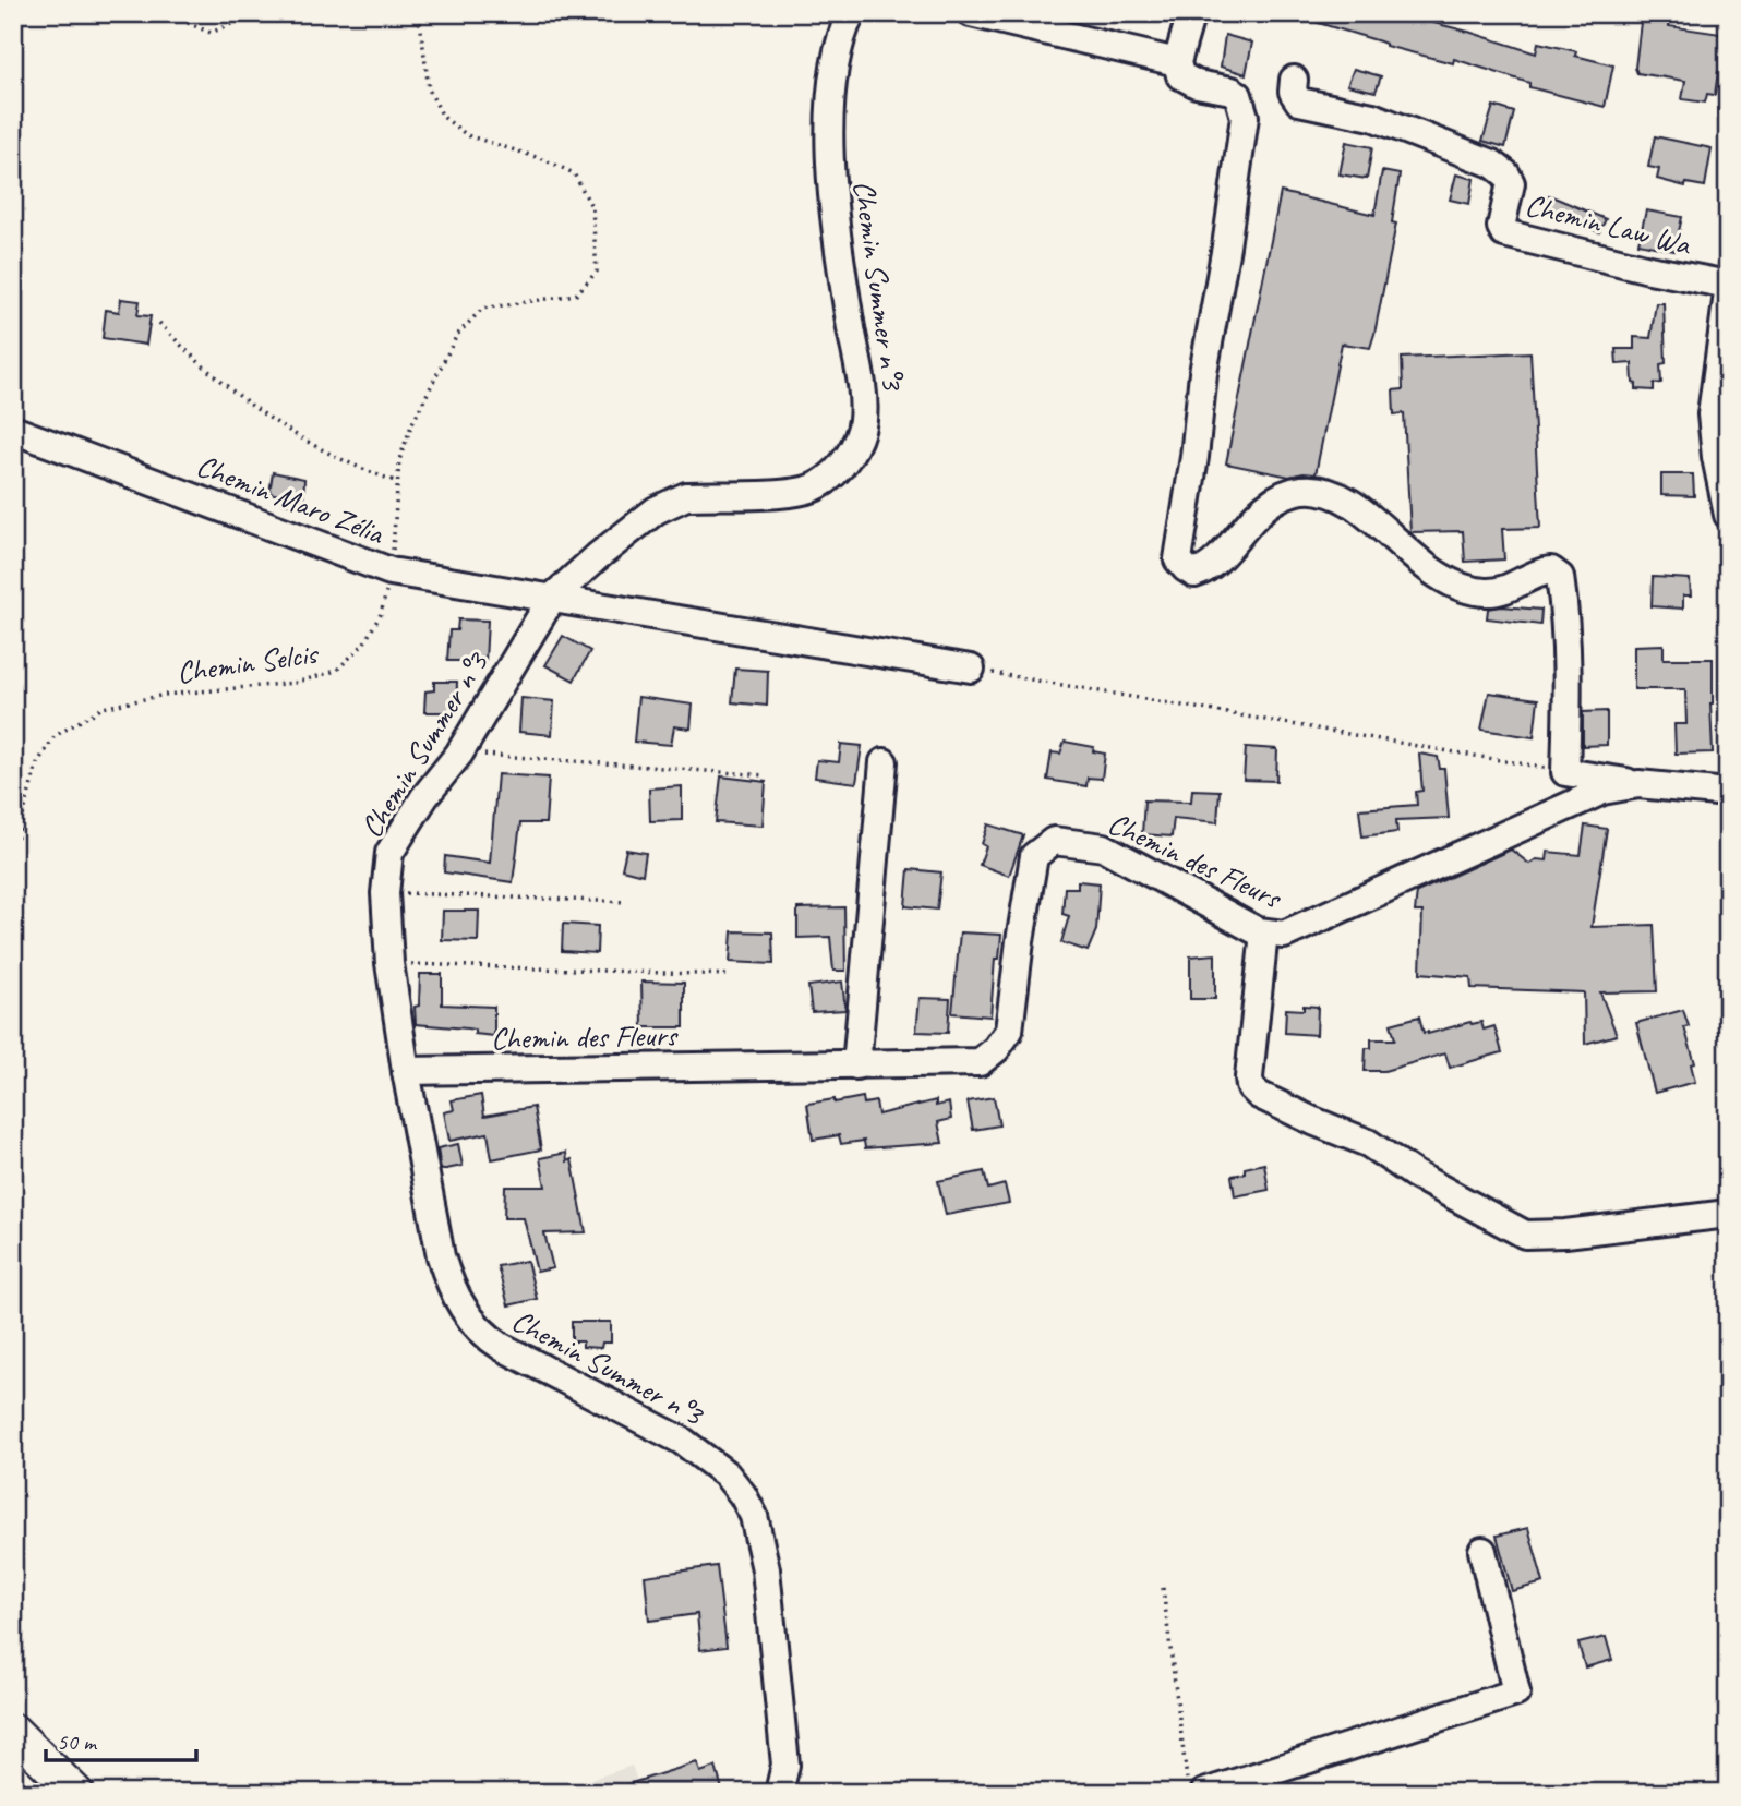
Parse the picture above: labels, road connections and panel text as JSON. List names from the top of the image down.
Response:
{
  "streets": {
    "street": [
      "Chemin Law Wa",
      "Chemin Summer n°3",
      "Chemin Maro Zélia",
      "Chemin des Fleurs"
    ],
    "path": ["Chemin Selcis"]
  },
  "crossings": [
    ["Chemin Summer n°3", "Chemin Maro Zélia"],
    ["Chemin Summer n°3", "Chemin des Fleurs"],
    ["Chemin Maro Zélia", "Chemin Selcis"]
  ],
  "scale_bar": "50 m"
}
